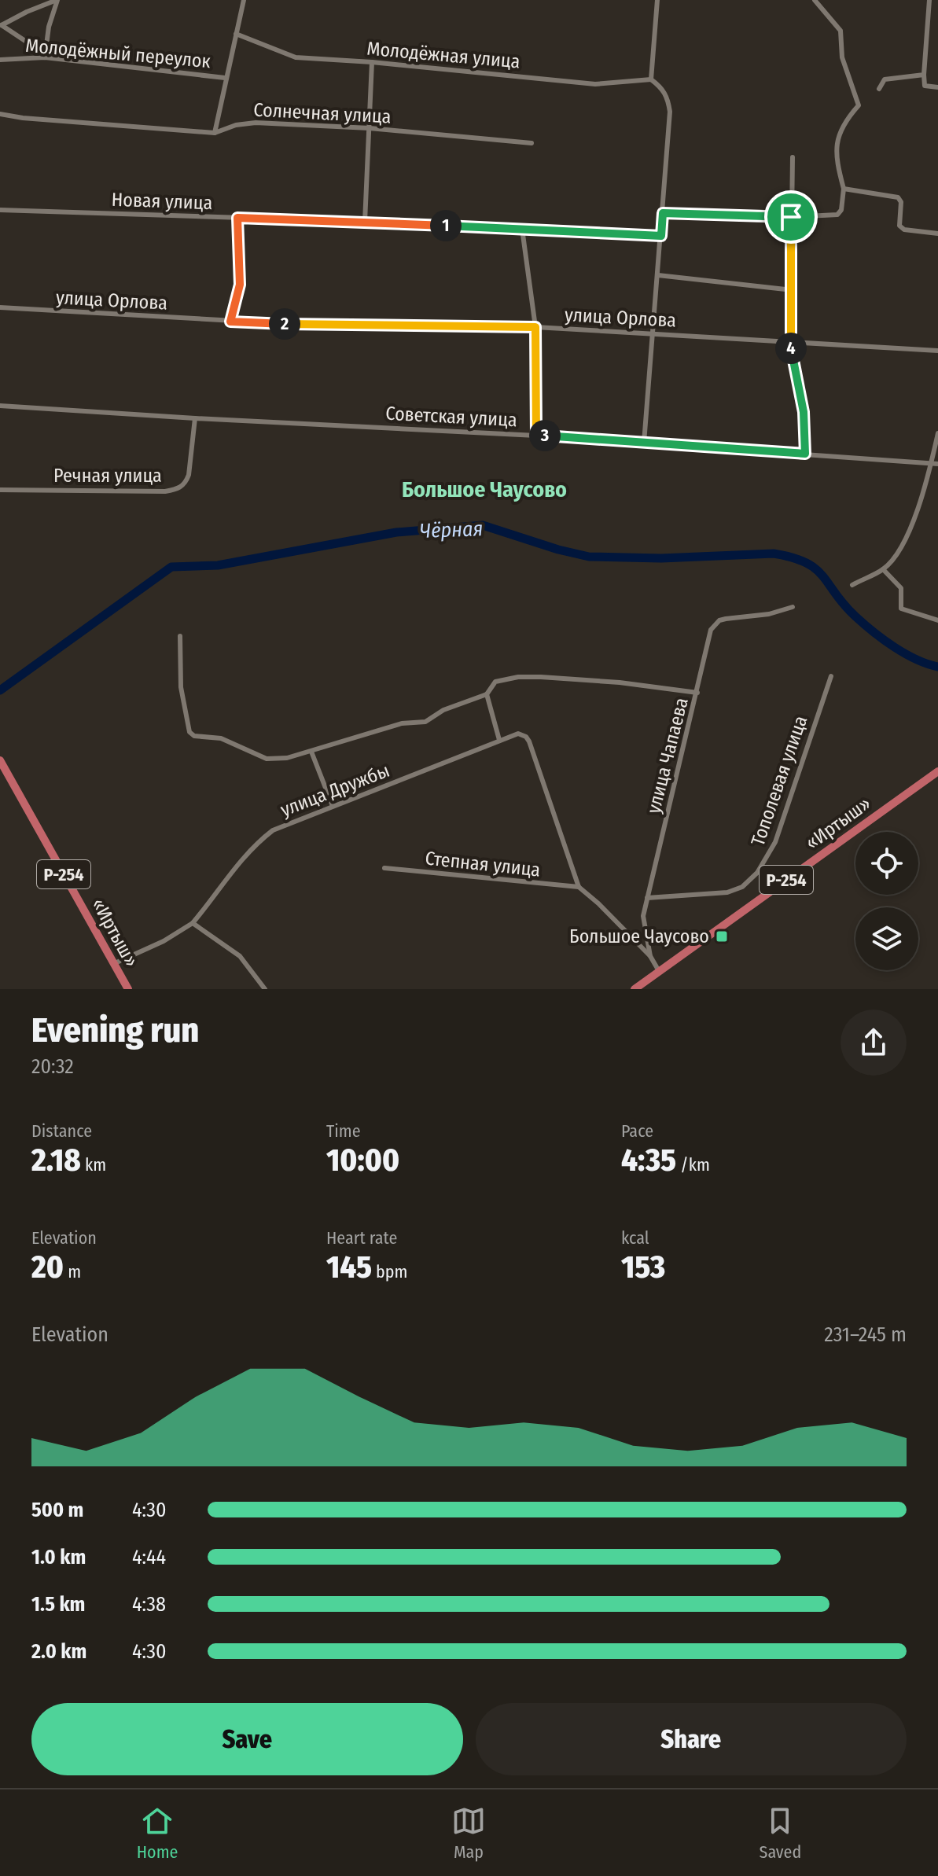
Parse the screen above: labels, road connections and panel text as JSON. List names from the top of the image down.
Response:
{
  "streets": {
    "highway": ["«Иртыш»", "Р-254"],
    "street": [
      "Молодёжный переулок",
      "Молодёжная улица",
      "Солнечная улица",
      "Новая улица",
      "улица Орлова",
      "Советская улица",
      "Речная улица",
      "улица Чапаева",
      "Тополевая улица",
      "улица Дружбы",
      "Степная улица"
    ]
  },
  "crossings": [
    ["Советская улица", "Речная улица"],
    ["улица Чапаева", "Тополевая улица"],
    ["улица Чапаева", "«Иртыш»"],
    ["улица Дружбы", "Степная улица"]
  ],
  "districts": ["Большое Чаусово"],
  "water": ["Чёрная"],
  "places": {
    "transit": ["Большое Чаусово"]
  },
  "page": {
    "pins": [
      "1",
      "2",
      "4",
      "3"
    ],
    "heading": ["Evening run", "20:32"],
    "stats": [
      ["Distance", "2.18 km"],
      ["Time", "10:00"],
      ["Pace", "4:35 /km"],
      ["Elevation", "20 m"],
      ["Heart rate", "145 bpm"],
      ["kcal", "153"]
    ],
    "chart": ["Elevation", "231–245 m"],
    "list": [
      {
        "name": "500 m",
        "note": "4:30"
      },
      {
        "name": "1.0 km",
        "note": "4:44"
      },
      {
        "name": "1.5 km",
        "note": "4:38"
      },
      {
        "name": "2.0 km",
        "note": "4:30"
      }
    ],
    "buttons": ["Save", "Share"],
    "tabs": ["Home", "Map", "Saved"]
  }
}
